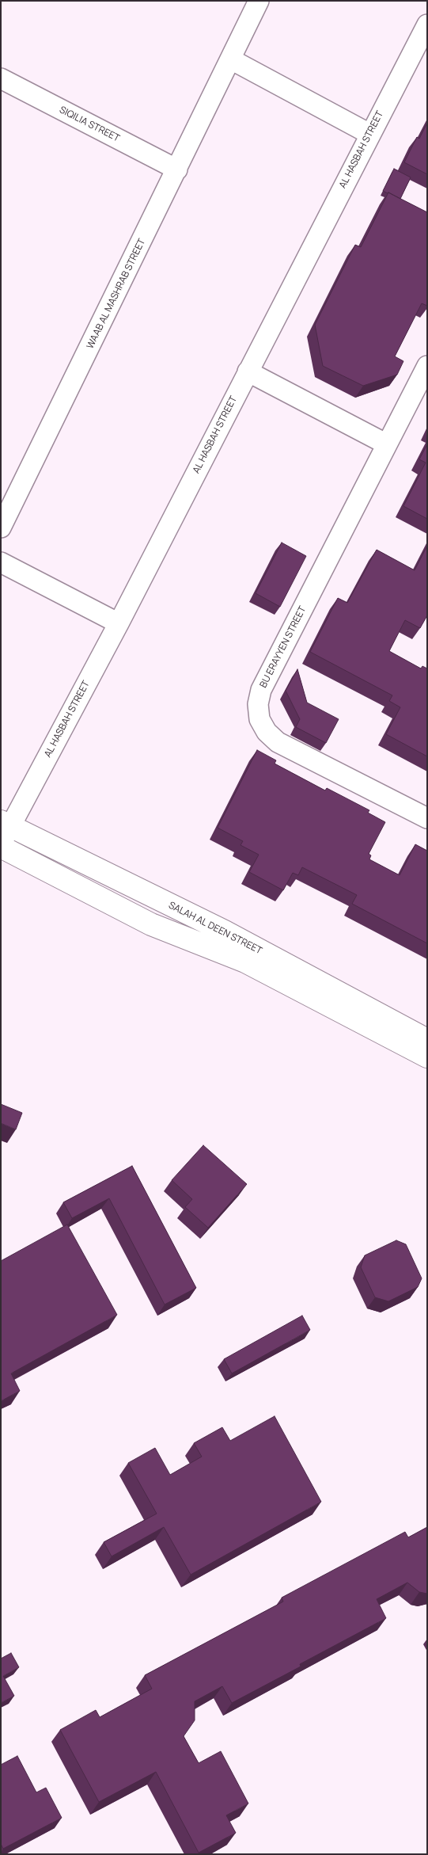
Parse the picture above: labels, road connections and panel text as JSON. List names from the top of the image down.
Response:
{
  "streets": {
    "street": [
      "SIQILIA STREET",
      "AL HASBAH STREET",
      "WAAB AL MASHRAB STREET",
      "BU ERAYYEN STREET",
      "SALAH AL DEEN STREET"
    ]
  },
  "crossings": [
    ["SIQILIA STREET", "WAAB AL MASHRAB STREET"],
    ["AL HASBAH STREET", "SALAH AL DEEN STREET"]
  ]
}
